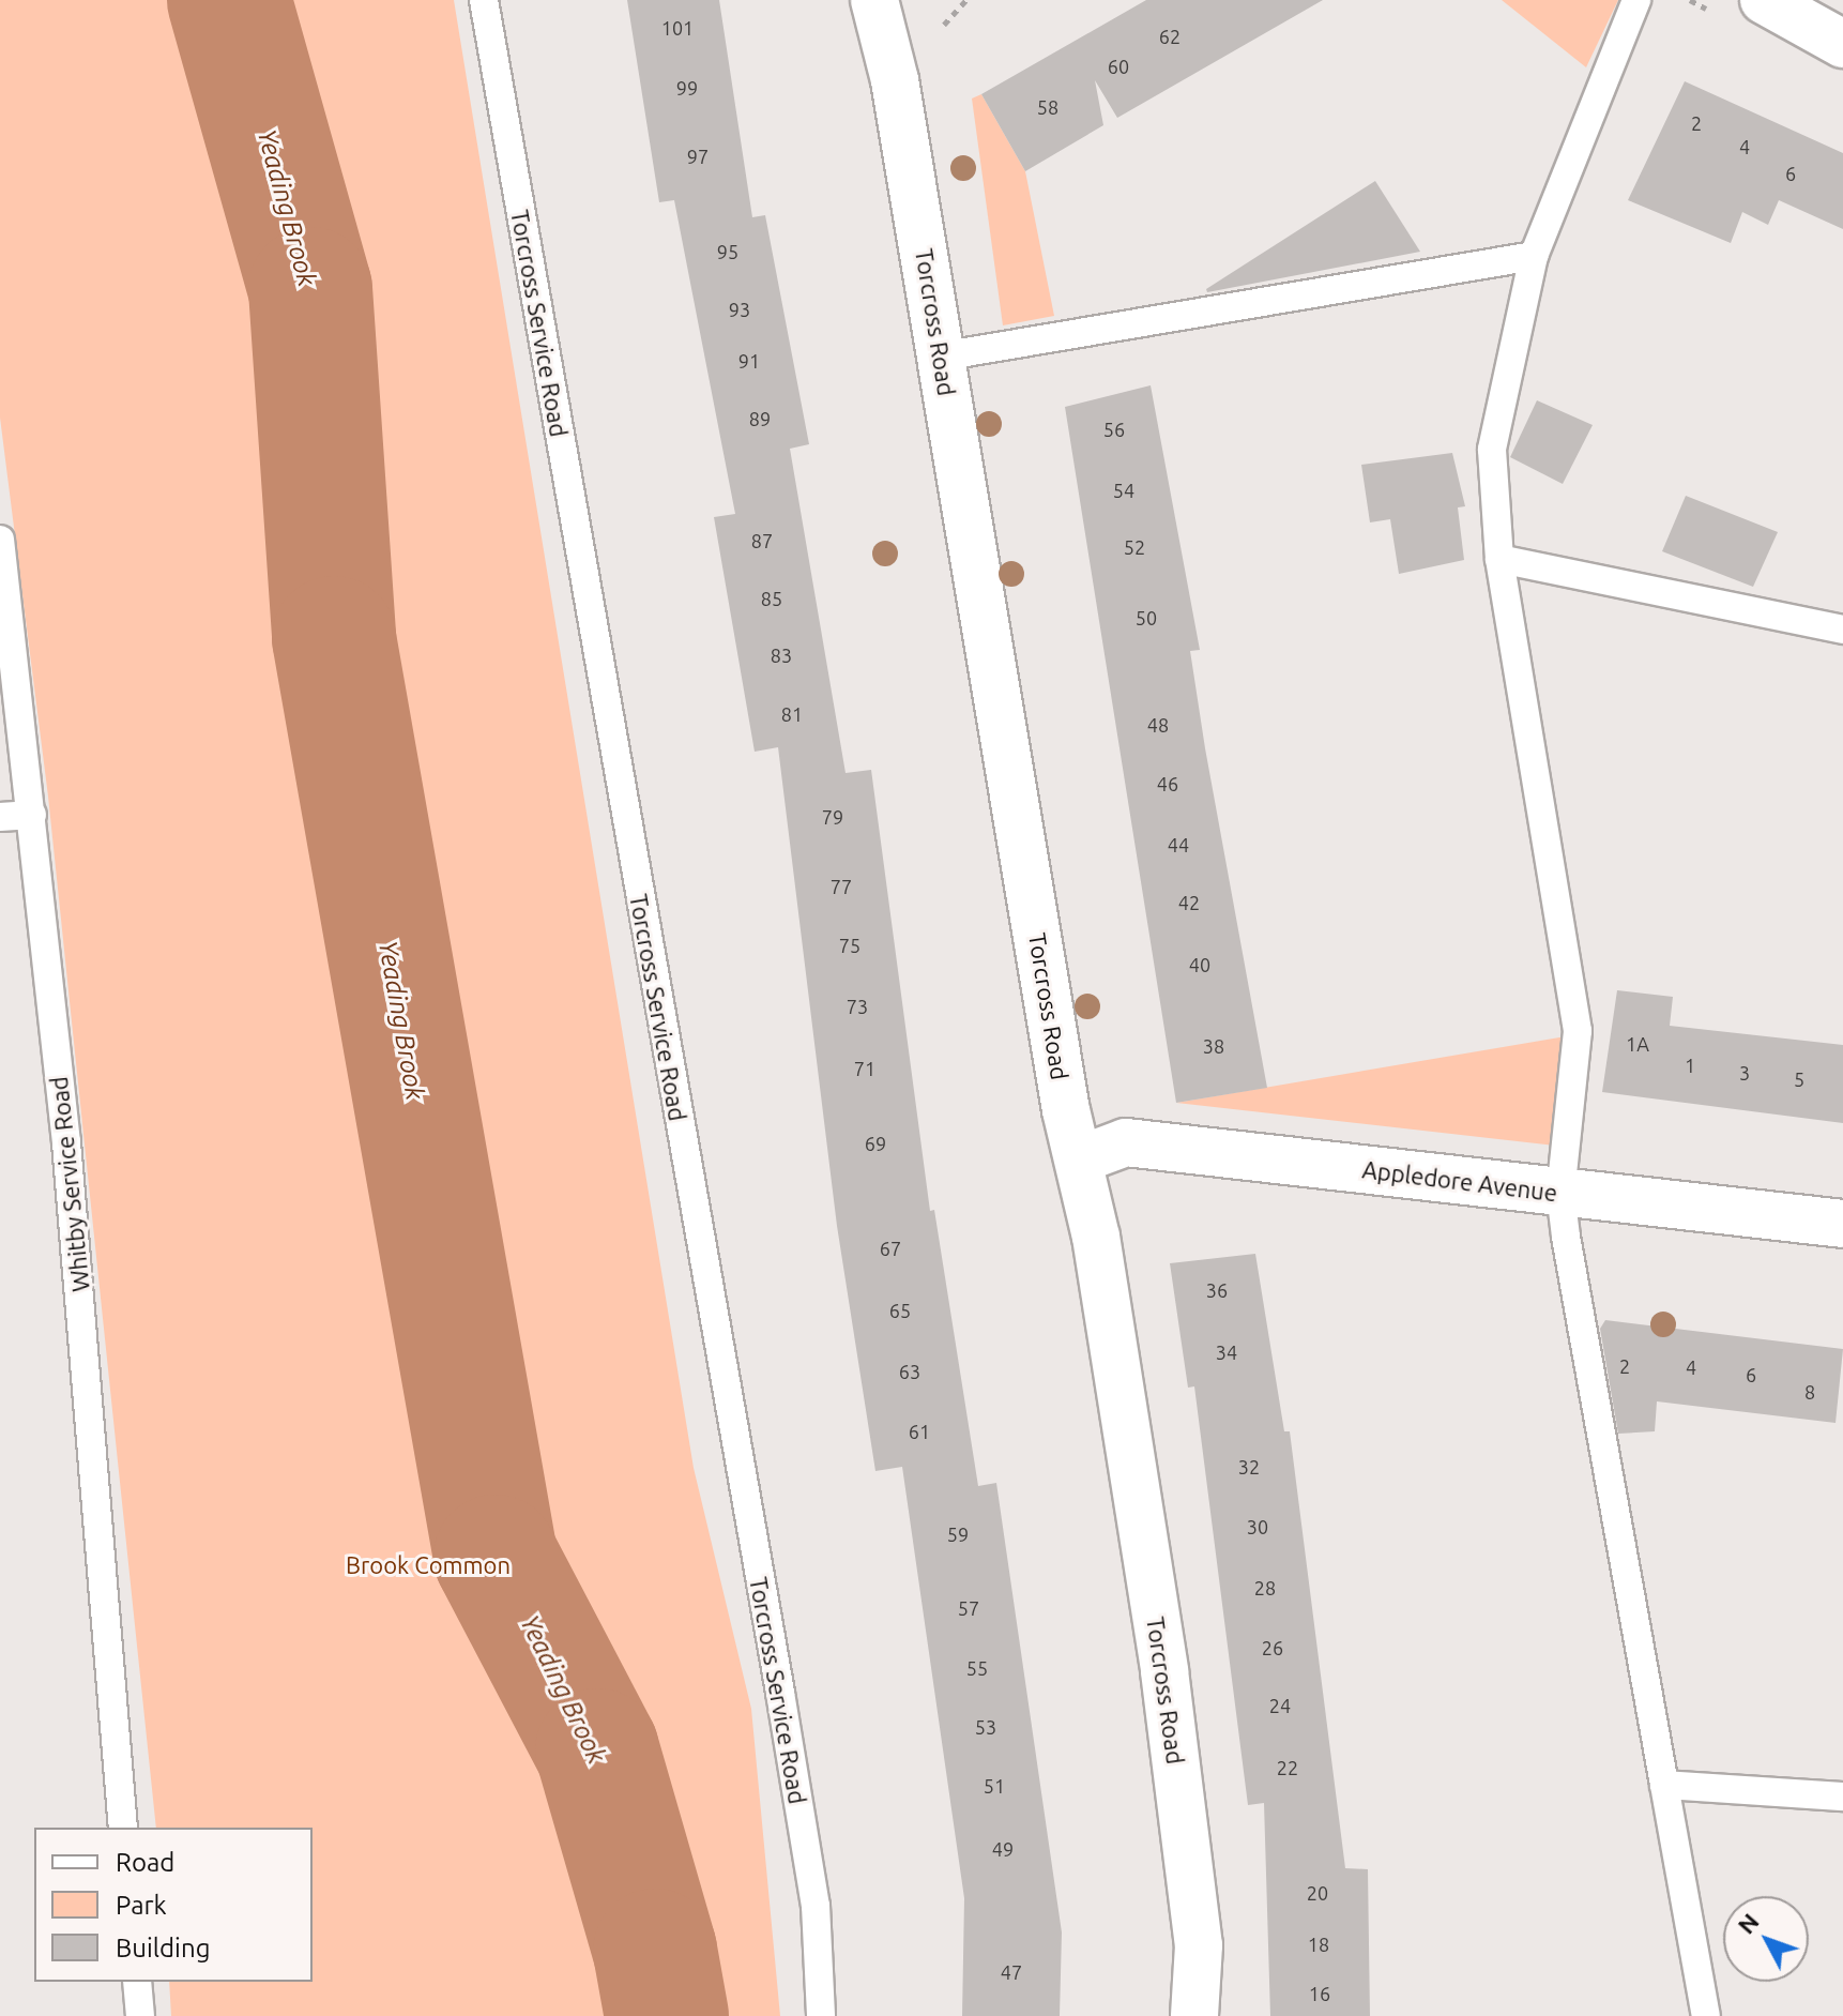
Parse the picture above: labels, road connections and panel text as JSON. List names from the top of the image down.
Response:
{
  "streets": {
    "street": ["Torcross Road", "Appledore Avenue"],
    "lane": ["Torcross Service Road", "Whitby Service Road"]
  },
  "crossings": [
    ["Torcross Road", "Appledore Avenue"]
  ],
  "water": ["Yeading Brook"],
  "parks": ["Brook Common"],
  "house_numbers": [
    "101",
    "62",
    "60",
    "99",
    "58",
    "2",
    "4",
    "97",
    "6",
    "95",
    "93",
    "91",
    "89",
    "56",
    "54",
    "87",
    "52",
    "85",
    "50",
    "83",
    "81",
    "48",
    "46",
    "79",
    "44",
    "77",
    "42",
    "75",
    "40",
    "73",
    "1A",
    "38",
    "1",
    "71",
    "3",
    "5",
    "69",
    "67",
    "36",
    "65",
    "34",
    "2",
    "4",
    "63",
    "6",
    "8",
    "61",
    "32",
    "30",
    "59",
    "28",
    "57",
    "26",
    "55",
    "24",
    "53",
    "22",
    "51",
    "49",
    "20",
    "18",
    "47",
    "16"
  ],
  "legend": ["Road", "Park", "Building"],
  "north": "top left"
}
